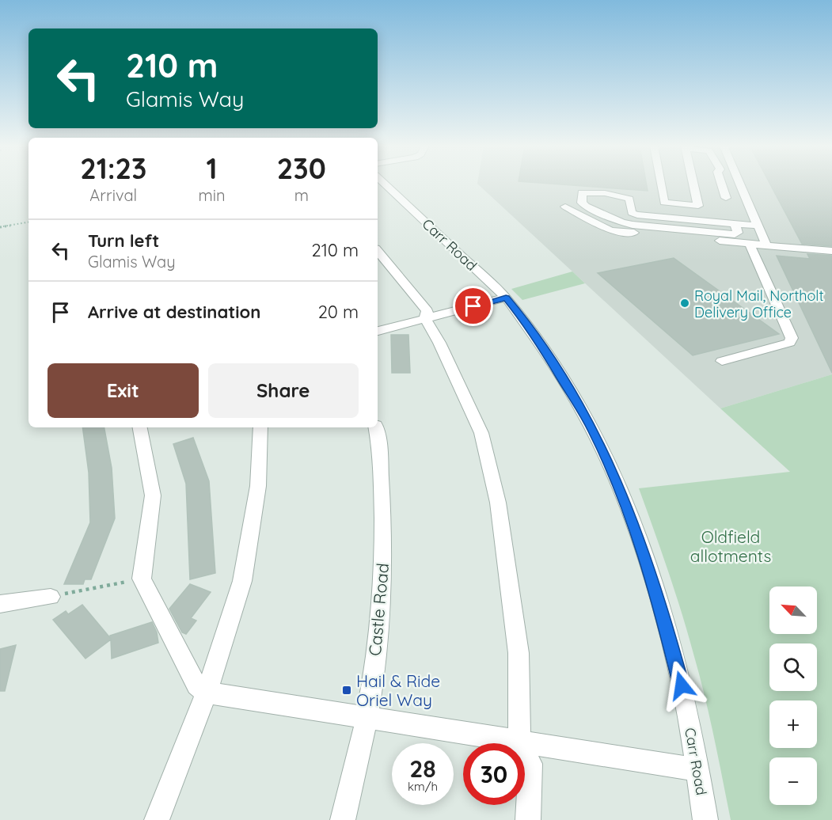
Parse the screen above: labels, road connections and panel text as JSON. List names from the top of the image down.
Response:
{
  "streets": {
    "street": ["Carr Road", "Castle Road"]
  },
  "parks": ["Oldfield allotments"],
  "places": {
    "other": ["Royal Mail, Northolt Delivery Office"],
    "transit": ["Hail & Ride Oriel Way"]
  },
  "north": "top left",
  "page": {
    "turn": ["210 m", "Glamis Way"],
    "eta": [
      "21:23",
      "Arrival",
      "1",
      "min",
      "230",
      "m"
    ],
    "list": [
      {
        "name": "Turn left",
        "note": "Glamis Way",
        "value": "210 m"
      },
      {
        "name": "Arrive at destination",
        "value": "20 m"
      }
    ],
    "buttons": ["Exit", "Share"],
    "map_buttons": ["+", "−"],
    "speed": "28 km/h",
    "limit": "30"
  }
}
